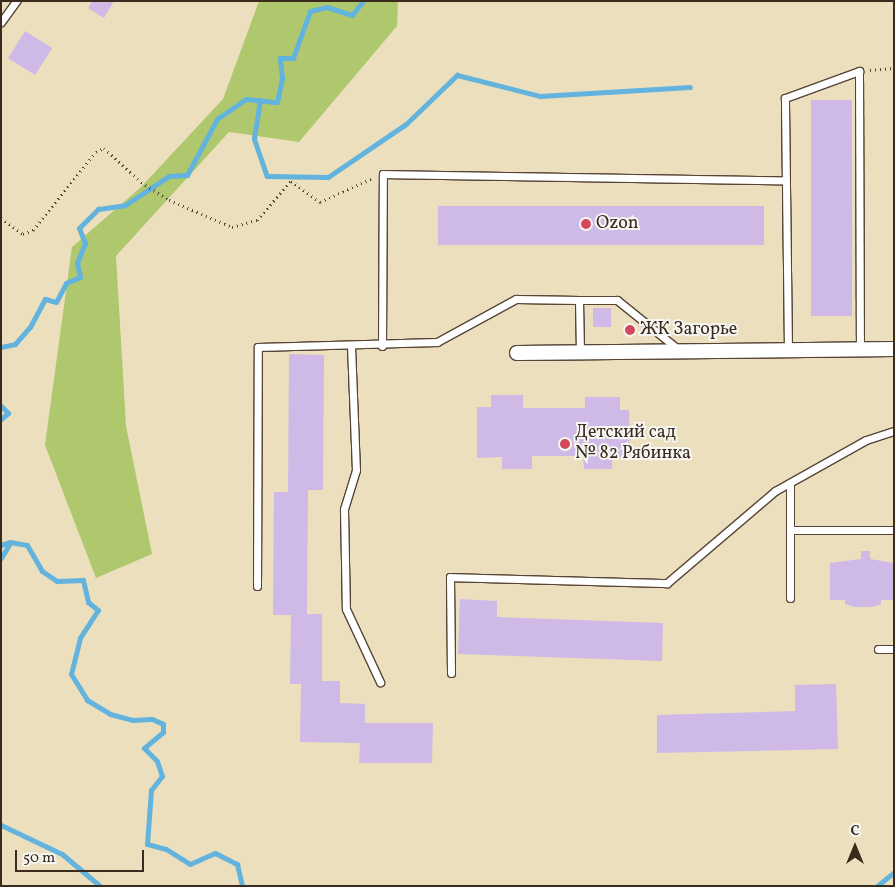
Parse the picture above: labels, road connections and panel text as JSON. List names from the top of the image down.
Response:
{
  "places": ["Ozon", "ЖК Загорье", "Детский сад № 82 Рябинка"],
  "scale_bar": "50 m",
  "north": "top"
}
